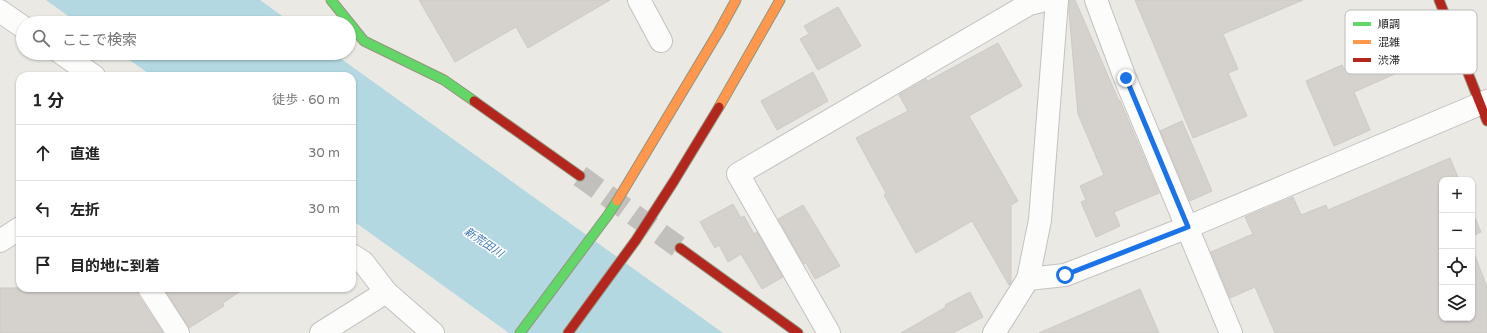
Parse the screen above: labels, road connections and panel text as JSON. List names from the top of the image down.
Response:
{
  "water": ["新荒田川"],
  "legend": ["順調", "混雑", "渋滞"],
  "page": {
    "search": "ここで検索",
    "heading": ["1 分", "徒歩 · 60 m"],
    "list": [
      ["直進", "30 m"],
      ["左折", "30 m"],
      "目的地に到着"
    ],
    "map_buttons": ["+", "−"]
  }
}
